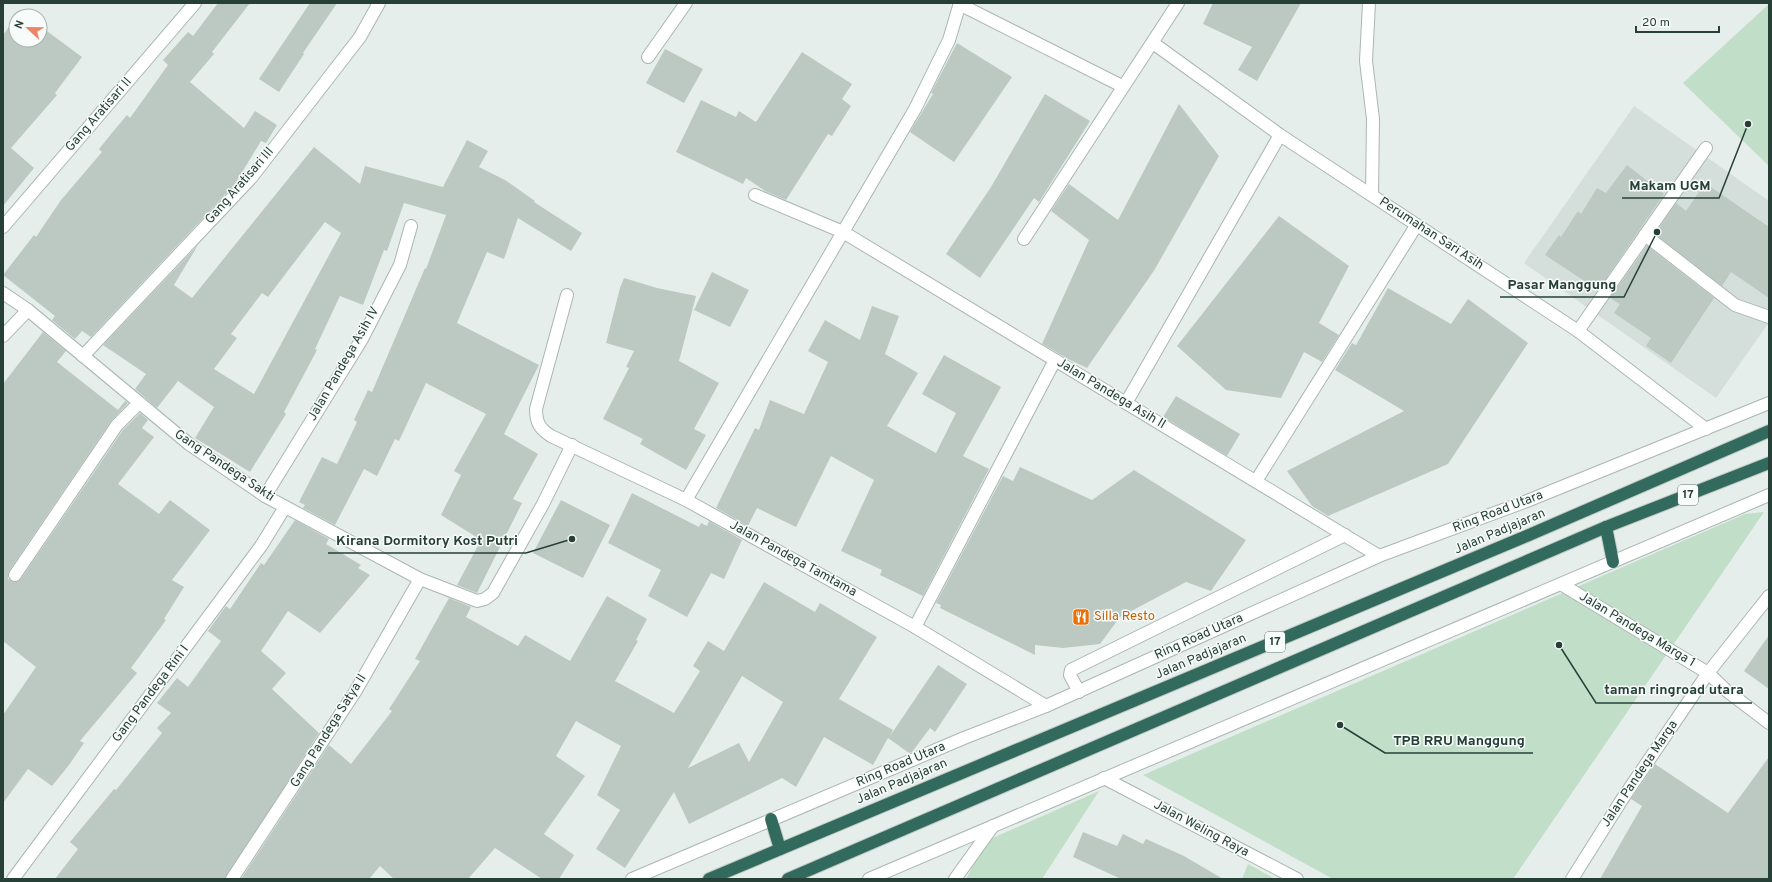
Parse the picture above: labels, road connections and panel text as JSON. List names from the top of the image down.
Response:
{
  "streets": {
    "highway": ["17", "Jalan Padjajaran"],
    "street": [
      "Gang Aratisari II",
      "Gang Aratisari III",
      "Perumahan Sari Asih",
      "Jalan Pandega Asih IV",
      "Jalan Pandega Asih II",
      "Gang Pandega Sakti",
      "Ring Road Utara",
      "Jalan Pandega Tamtama",
      "Jalan Pandega Marga 1",
      "Gang Pandega Rini I",
      "Gang Pandega Satya II",
      "Jalan Pandega Marga",
      "Jalan Weling Raya"
    ]
  },
  "crossings": [
    ["Gang Aratisari III", "Gang Pandega Sakti"],
    ["Perumahan Sari Asih", "Ring Road Utara"],
    ["Jalan Pandega Asih IV", "Gang Pandega Sakti"],
    ["Jalan Pandega Asih II", "Ring Road Utara"],
    ["Gang Pandega Sakti", "Jalan Pandega Tamtama"],
    ["Gang Pandega Sakti", "Gang Pandega Rini I"],
    ["Gang Pandega Sakti", "Gang Pandega Satya II"],
    ["Ring Road Utara", "Jalan Pandega Tamtama"],
    ["Jalan Pandega Marga 1", "Jalan Pandega Marga"]
  ],
  "places": {
    "other": [
      "Makam UGM",
      "Pasar Manggung",
      "Kirana Dormitory Kost Putri",
      "taman ringroad utara",
      "TPB RRU Manggung"
    ],
    "restaurant": ["Silla Resto"]
  },
  "scale_bar": "20 m",
  "north": "left"
}
